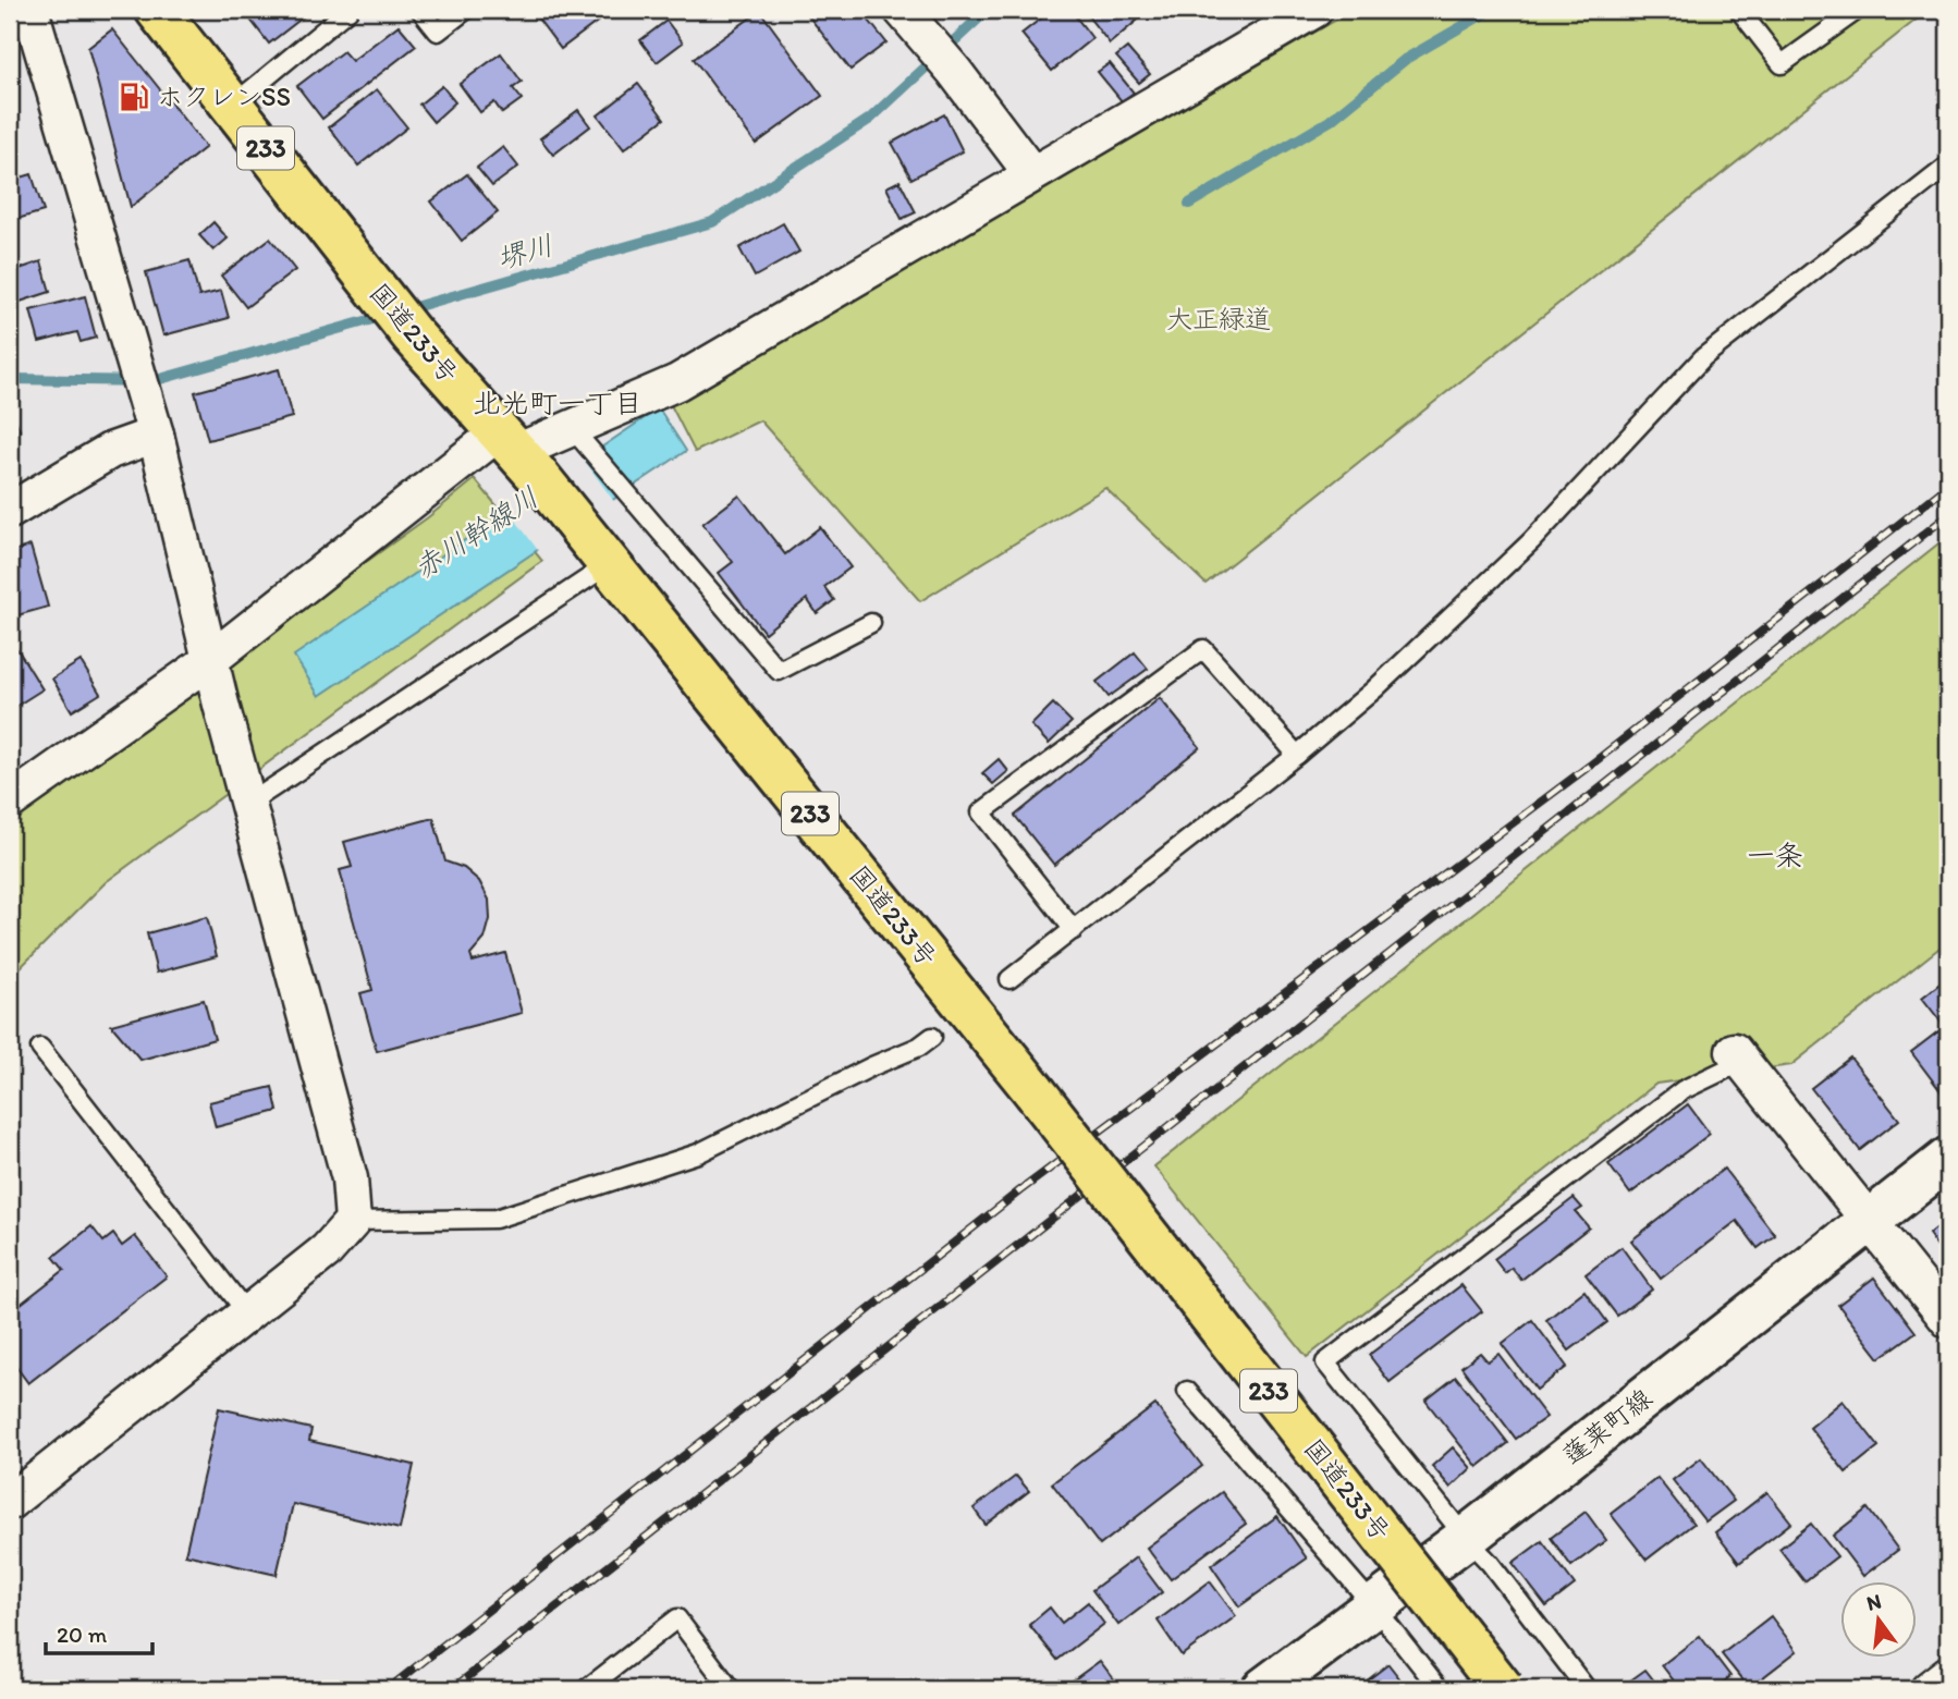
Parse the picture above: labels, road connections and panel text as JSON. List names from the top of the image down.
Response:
{
  "streets": {
    "highway": ["233", "国道233号"],
    "street": ["蓬莱町線"]
  },
  "districts": ["北光町一丁目", "一条"],
  "water": ["堺川", "赤川幹線川"],
  "parks": ["大正緑道"],
  "places": {
    "fuel station": ["ホクレンSS"]
  },
  "scale_bar": "20 m",
  "north": "top"
}
